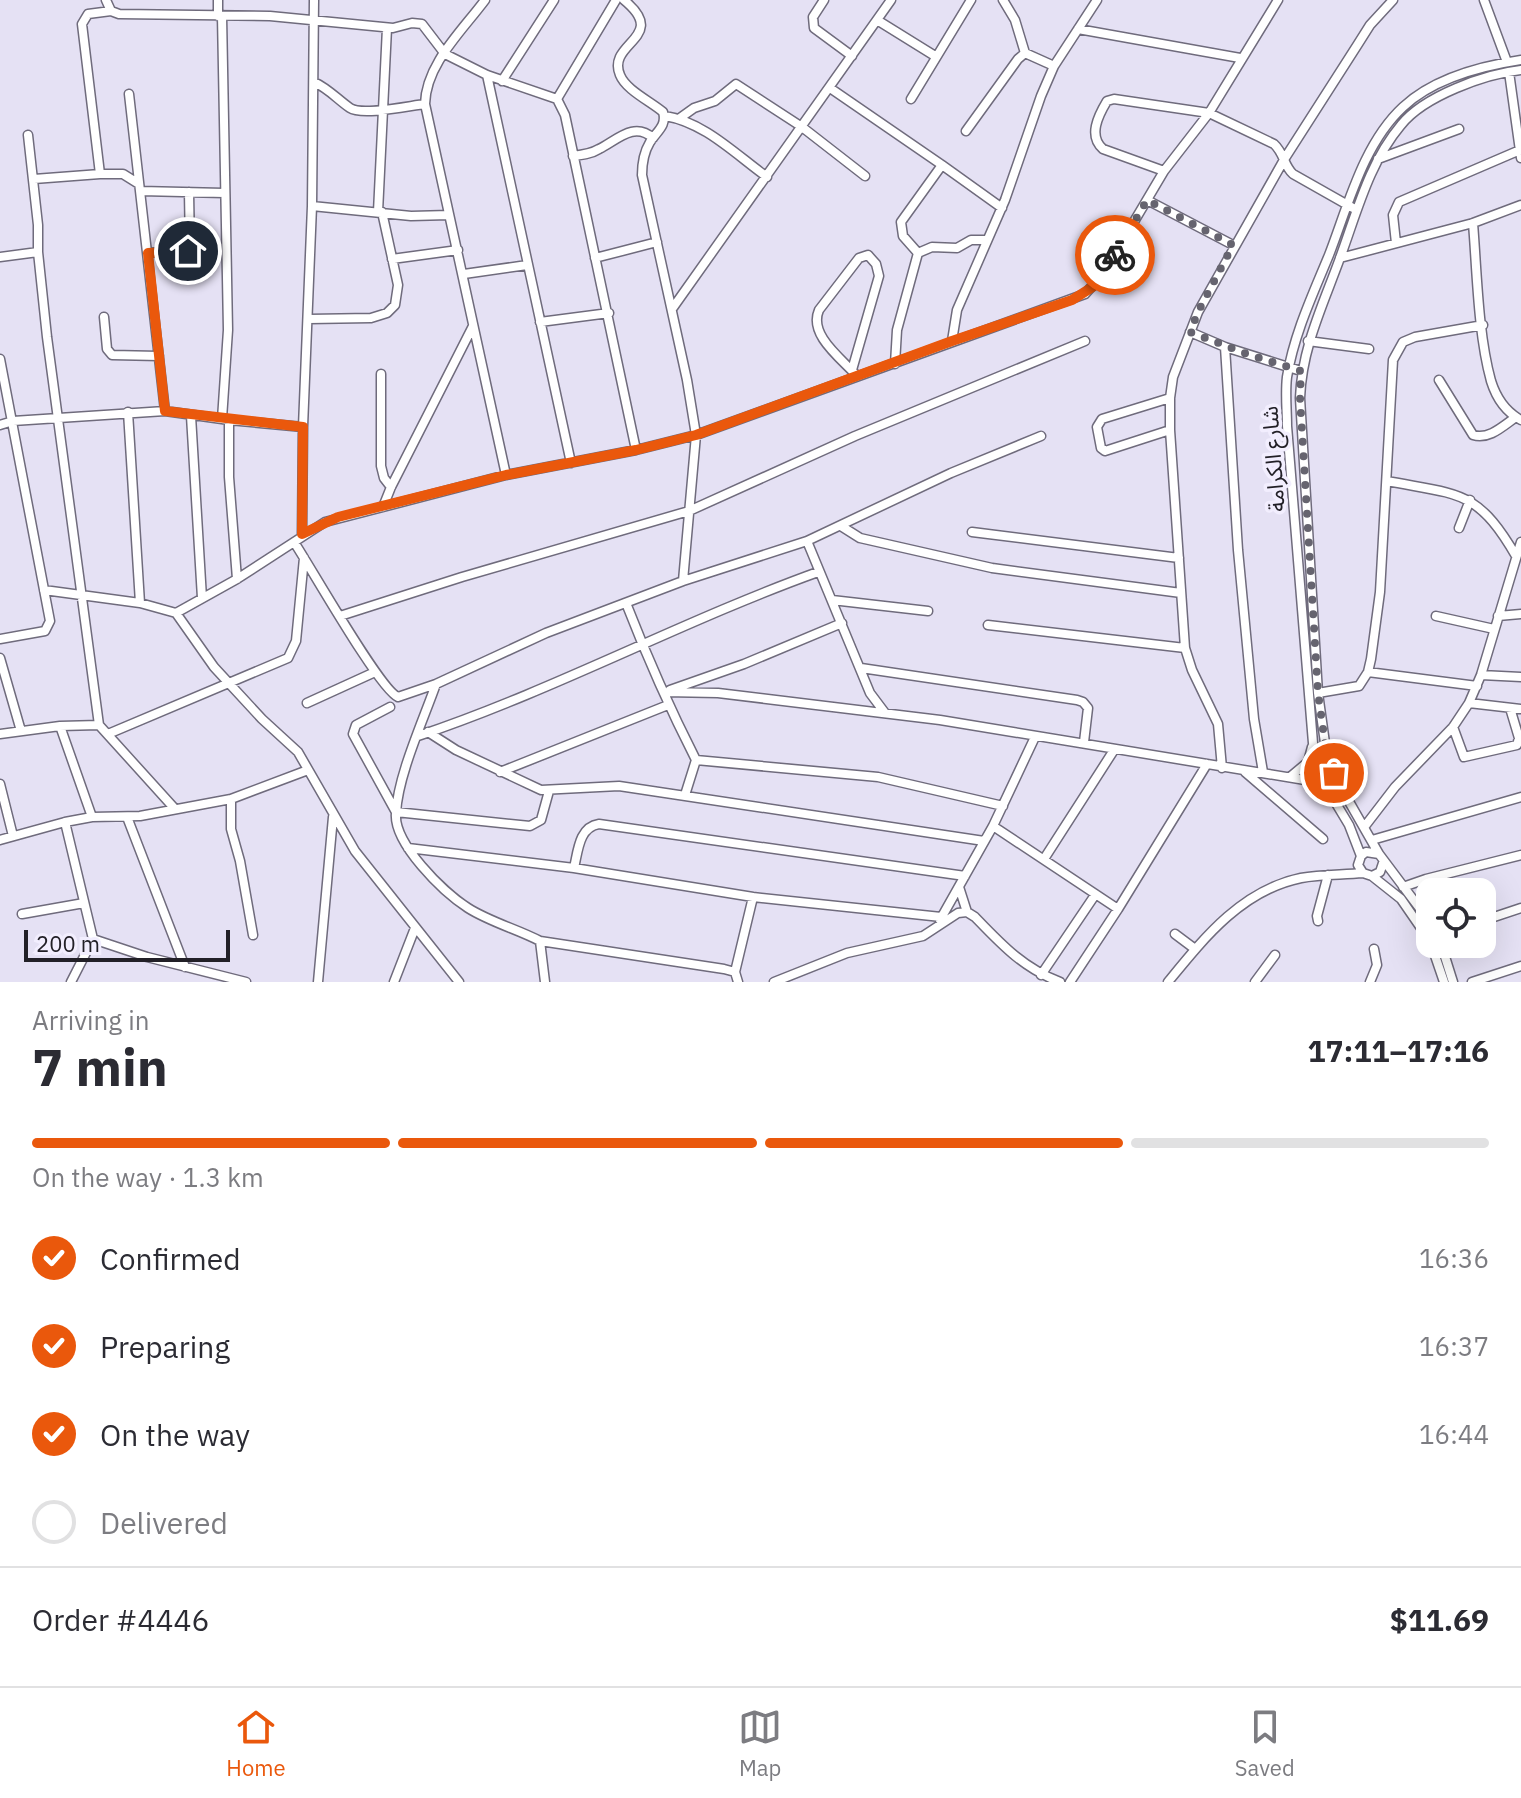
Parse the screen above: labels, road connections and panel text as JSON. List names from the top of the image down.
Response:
{
  "streets": {
    "street": ["شارع الكرامة"]
  },
  "scale_bar": "200 m",
  "page": {
    "scale": "200 m",
    "heading": ["7 min", "Arriving in", "17:11–17:16"],
    "panel": ["Order #4446", "$11.69"],
    "bar": "On the way · 1.3 km",
    "list": [
      ["Confirmed", "16:36"],
      ["Preparing", "16:37"],
      ["On the way", "16:44"],
      "Delivered"
    ],
    "tabs": ["Home", "Map", "Saved"]
  }
}
